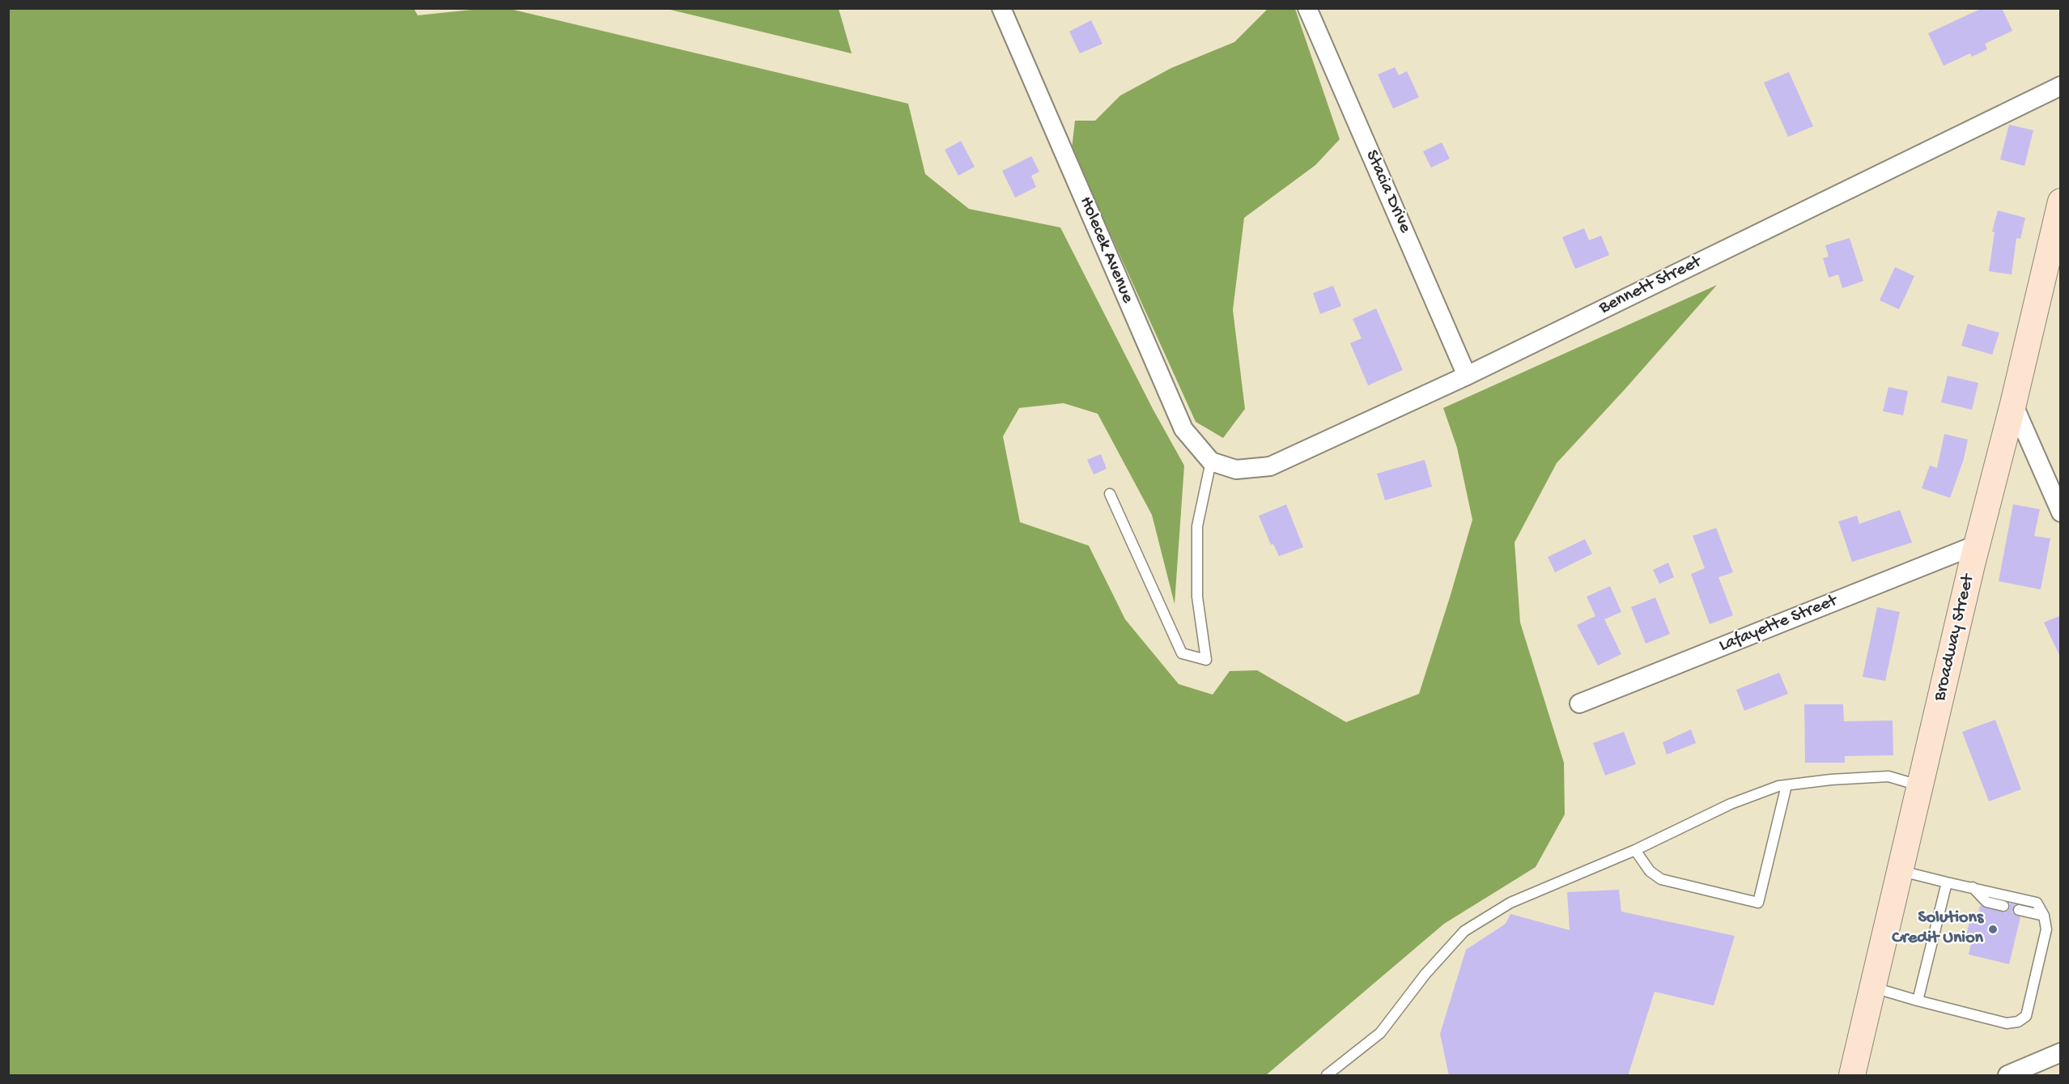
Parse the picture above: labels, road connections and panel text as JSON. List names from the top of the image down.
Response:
{
  "streets": {
    "street": [
      "Stacia Drive",
      "Holecek Avenue",
      "Bennett Street",
      "Lafayette Street",
      "Broadway Street"
    ]
  },
  "crossings": [
    ["Stacia Drive", "Bennett Street"],
    ["Holecek Avenue", "Bennett Street"],
    ["Lafayette Street", "Broadway Street"]
  ],
  "places": ["Solutions Credit Union"]
}
